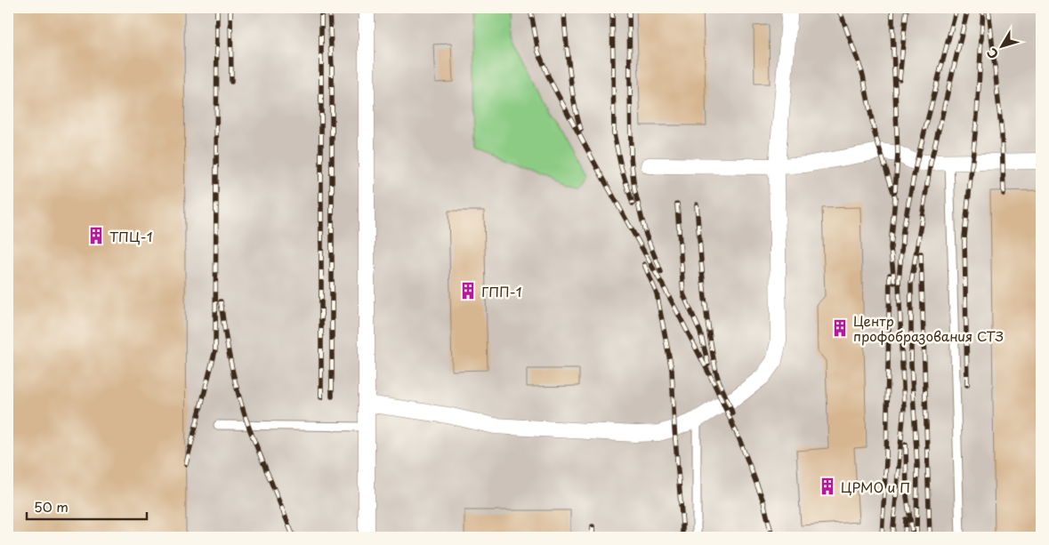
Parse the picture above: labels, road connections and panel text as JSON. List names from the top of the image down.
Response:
{
  "places": {
    "building": [
      "ТПЦ-1",
      "ГПП-1",
      "Центр профобразования СТЗ",
      "ЦРМО и П"
    ]
  },
  "scale_bar": "50 m",
  "north": "bottom left"
}
